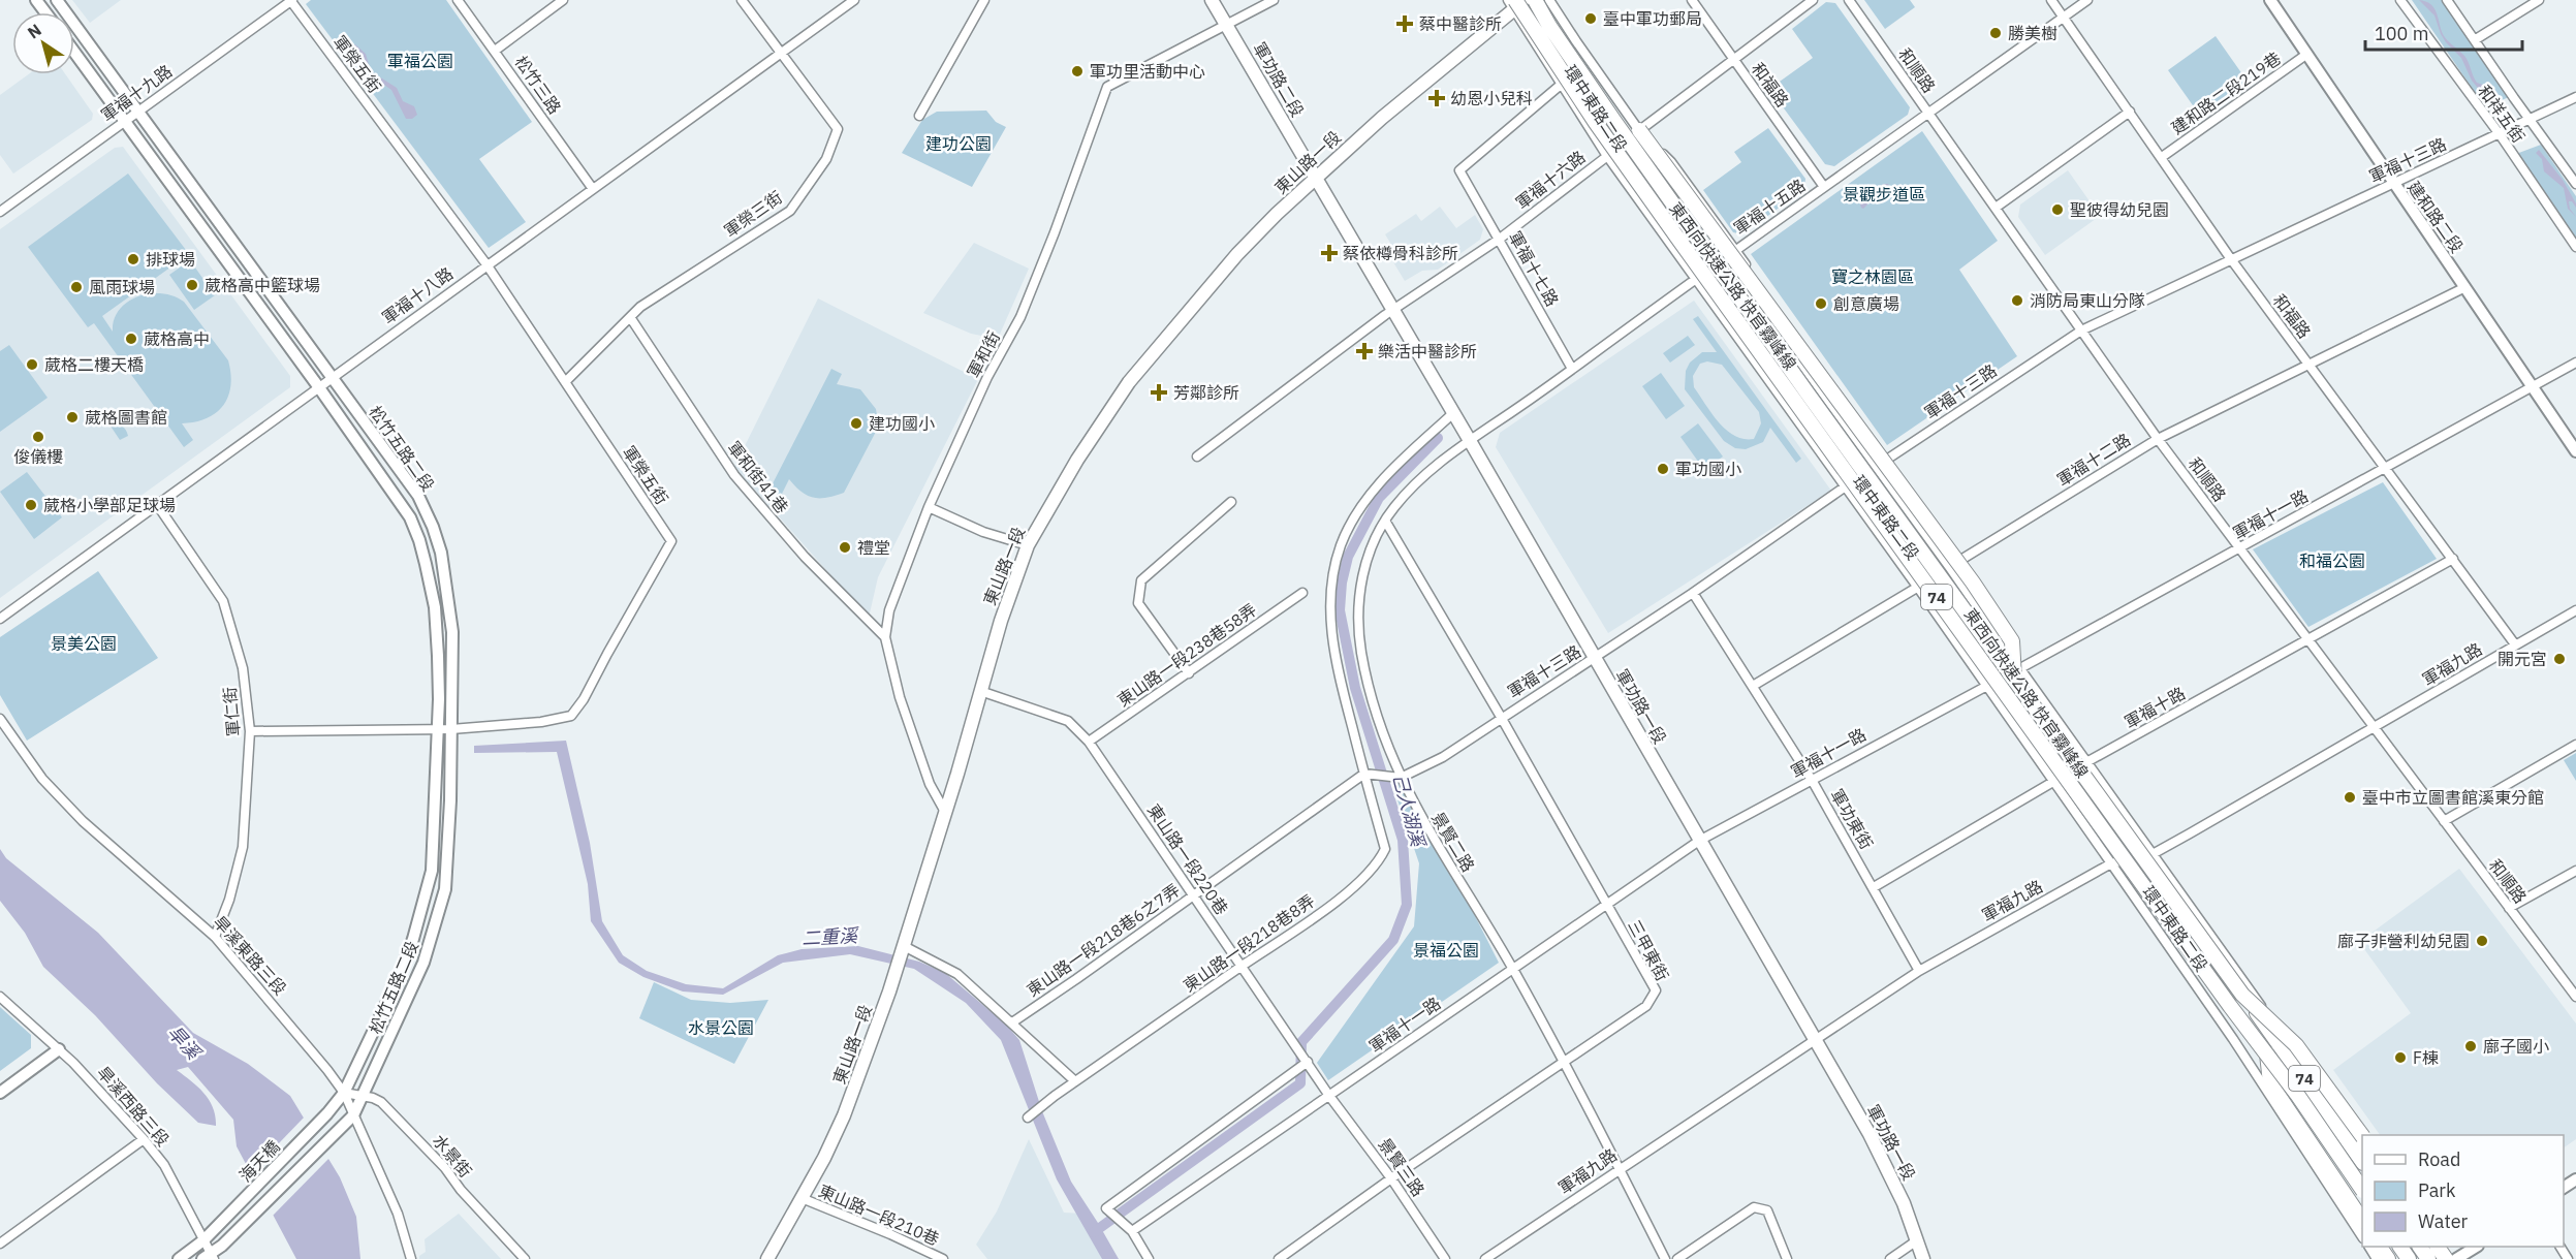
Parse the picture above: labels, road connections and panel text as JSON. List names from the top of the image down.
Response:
{
  "streets": {
    "highway": ["東西向快速公路 快官霧峰線", "74"],
    "main road": ["軍功路二段", "東山路一段", "軍功路一段"],
    "street": [
      "軍榮五街",
      "和順路",
      "松竹三路",
      "和福路",
      "軍福十九路",
      "建和路二段219巷",
      "環中東路二段",
      "和祥五街",
      "軍福十三路",
      "軍福十六路",
      "軍福十五路",
      "軍榮三街",
      "建和路二段",
      "軍福十七路",
      "軍福十八路",
      "軍和街",
      "松竹五路二段",
      "軍福十二路",
      "軍和街41巷",
      "軍福十一路",
      "東山路一段238巷58弄",
      "軍福九路",
      "軍福十路",
      "軍仁街",
      "軍功東街",
      "景賢二路",
      "東山路一段220巷",
      "東山路一段218巷6之7弄",
      "東山路一段218巷8弄",
      "三甲東街",
      "旱溪東路三段",
      "旱溪西路三段",
      "水景街",
      "海天橋",
      "景賢三路",
      "東山路一段210巷"
    ]
  },
  "crossings": [
    ["軍榮五街", "軍福十九路"],
    ["軍榮五街", "軍榮三街"],
    ["軍榮五街", "軍福十八路"],
    ["軍榮五街", "松竹五路二段"],
    ["軍榮五街", "軍仁街"],
    ["和順路", "軍福十三路"],
    ["和順路", "軍福十五路"],
    ["和順路", "軍福十二路"],
    ["和順路", "軍福十一路"],
    ["和順路", "軍福九路"],
    ["和順路", "軍福十路"],
    ["軍功路二段", "東山路一段"],
    ["軍功路二段", "軍和街"],
    ["軍功路二段", "軍功路一段"],
    ["松竹三路", "軍福十八路"],
    ["和福路", "建和路二段219巷"],
    ["和福路", "軍福十三路"],
    ["和福路", "軍福十六路"],
    ["和福路", "軍福十五路"],
    ["和福路", "軍福十二路"],
    ["和福路", "軍福十一路"],
    ["和福路", "軍福九路"],
    ["和福路", "軍福十路"],
    ["軍福十九路", "松竹五路二段"],
    ["建和路二段219巷", "建和路二段"],
    ["環中東路二段", "軍福十三路"],
    ["環中東路二段", "東山路一段"],
    ["環中東路二段", "軍福十六路"],
    ["環中東路二段", "軍福十五路"],
    ["環中東路二段", "軍福十七路"],
    ["環中東路二段", "東西向快速公路 快官霧峰線"],
    ["環中東路二段", "軍福十二路"],
    ["環中東路二段", "軍福十一路"],
    ["環中東路二段", "74"],
    ["環中東路二段", "軍福九路"],
    ["環中東路二段", "軍福十路"],
    ["和祥五街", "軍福十三路"],
    ["軍福十三路", "建和路二段"],
    ["軍福十三路", "軍功路一段"],
    ["軍福十三路", "軍功東街"],
    ["軍福十三路", "景賢二路"],
    ["軍福十三路", "三甲東街"],
    ["東山路一段", "東西向快速公路 快官霧峰線"],
    ["東山路一段", "軍和街"],
    ["東山路一段", "軍功路一段"],
    ["東山路一段", "東山路一段220巷"],
    ["東山路一段", "東山路一段210巷"],
    ["軍福十六路", "軍福十七路"],
    ["軍福十六路", "74"],
    ["軍福十六路", "軍功路一段"],
    ["軍福十五路", "軍福十七路"],
    ["軍福十五路", "軍功路一段"],
    ["軍福十五路", "景賢二路"],
    ["軍榮三街", "軍福十八路"],
    ["軍榮三街", "軍和街41巷"],
    ["建和路二段", "軍福十二路"],
    ["建和路二段", "軍福十一路"],
    ["東西向快速公路 快官霧峰線", "軍福十一路"],
    ["東西向快速公路 快官霧峰線", "74"],
    ["軍福十八路", "松竹五路二段"],
    ["軍福十八路", "軍仁街"],
    ["軍和街", "軍和街41巷"],
    ["松竹五路二段", "旱溪東路三段"],
    ["松竹五路二段", "水景街"],
    ["松竹五路二段", "海天橋"],
    ["軍福十二路", "軍功東街"],
    ["軍福十一路", "74"],
    ["軍福十一路", "軍功路一段"],
    ["軍福十一路", "軍功東街"],
    ["軍福十一路", "景賢二路"],
    ["軍福十一路", "東山路一段220巷"],
    ["軍福十一路", "三甲東街"],
    ["軍福十一路", "景賢三路"],
    ["東山路一段238巷58弄", "東山路一段220巷"],
    ["軍福九路", "軍功路一段"],
    ["軍福九路", "軍功東街"],
    ["軍福九路", "景賢二路"],
    ["軍功路一段", "景賢二路"],
    ["軍功路一段", "東山路一段218巷8弄"],
    ["軍福十路", "軍功東街"],
    ["軍仁街", "旱溪東路三段"],
    ["景賢二路", "三甲東街"],
    ["東山路一段220巷", "東山路一段218巷6之7弄"],
    ["東山路一段220巷", "東山路一段218巷8弄"],
    ["東山路一段220巷", "景賢三路"],
    ["東山路一段218巷6之7弄", "東山路一段218巷8弄"],
    ["三甲東街", "景賢三路"],
    ["旱溪東路三段", "水景街"],
    ["旱溪西路三段", "海天橋"]
  ],
  "water": ["己人湖溪", "二重溪", "旱溪"],
  "parks": [
    "軍福公園",
    "建功公園",
    "景觀步道區",
    "寶之林園區",
    "和福公園",
    "景美公園",
    "景福公園",
    "水景公園"
  ],
  "places": {
    "other": [
      "臺中軍功郵局",
      "勝美樹",
      "軍功里活動中心",
      "聖彼得幼兒園",
      "排球場",
      "葳格高中籃球場",
      "風雨球場",
      "消防局東山分隊",
      "創意廣場",
      "葳格高中",
      "葳格二樓天橋",
      "葳格圖書館",
      "建功國小",
      "俊儀樓",
      "軍功國小",
      "葳格小學部足球場",
      "禮堂",
      "開元宮",
      "臺中市立圖書館溪東分館",
      "廍子非營利幼兒園",
      "廍子國小",
      "F棟"
    ],
    "health": [
      "蔡中醫診所",
      "幼恩小兒科",
      "蔡依樽骨科診所",
      "樂活中醫診所",
      "芳鄰診所"
    ]
  },
  "legend": ["Road", "Park", "Water"],
  "scale_bar": "100 m",
  "north": "top left"
}
